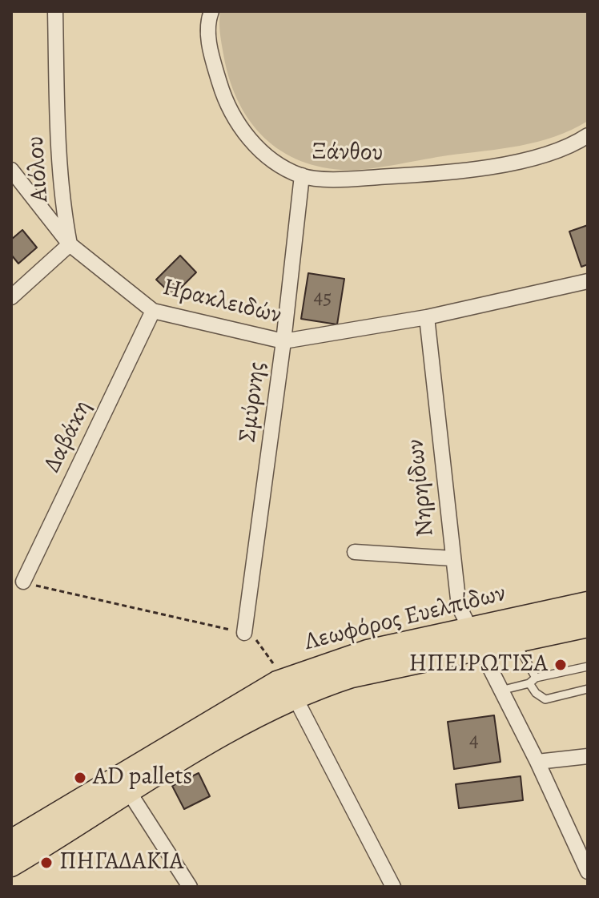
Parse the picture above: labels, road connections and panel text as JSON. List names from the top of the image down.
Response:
{
  "streets": {
    "main road": ["Λεωφόρος Ευελπίδων"],
    "street": [
      "Ξάνθου",
      "Αιόλου",
      "Ηρακλειδών",
      "Σμύρνης",
      "Δαβάκη",
      "Νηρηίδων"
    ]
  },
  "crossings": [
    ["Ξάνθου", "Σμύρνης"],
    ["Αιόλου", "Ηρακλειδών"],
    ["Ηρακλειδών", "Σμύρνης"],
    ["Ηρακλειδών", "Δαβάκη"],
    ["Ηρακλειδών", "Νηρηίδων"],
    ["Νηρηίδων", "Λεωφόρος Ευελπίδων"]
  ],
  "places": ["ΗΠΕΙΡΩΤΙΣΑ", "AD pallets", "ΠΗΓΑΔΑΚΙΑ"],
  "house_numbers": ["45", "4"]
}
